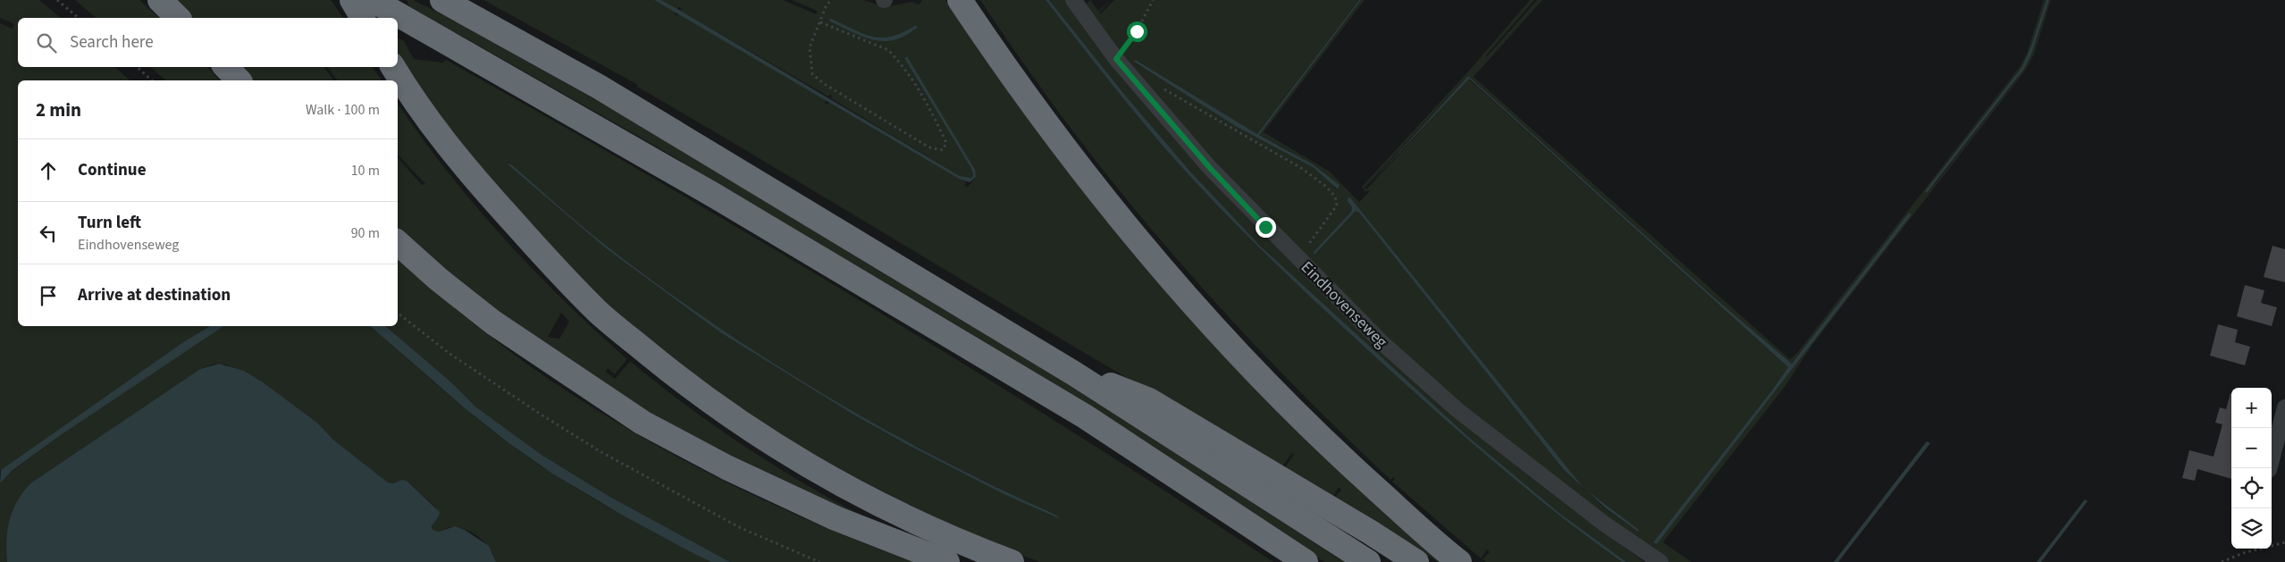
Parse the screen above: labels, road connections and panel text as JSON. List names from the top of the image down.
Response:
{
  "streets": {
    "street": ["Eindhovenseweg"]
  },
  "page": {
    "search": "Search here",
    "heading": ["2 min", "Walk · 100 m"],
    "list": [
      ["Continue", "10 m"],
      ["Turn left", "Eindhovenseweg", "90 m"],
      "Arrive at destination"
    ],
    "map_buttons": ["+", "−"]
  }
}
